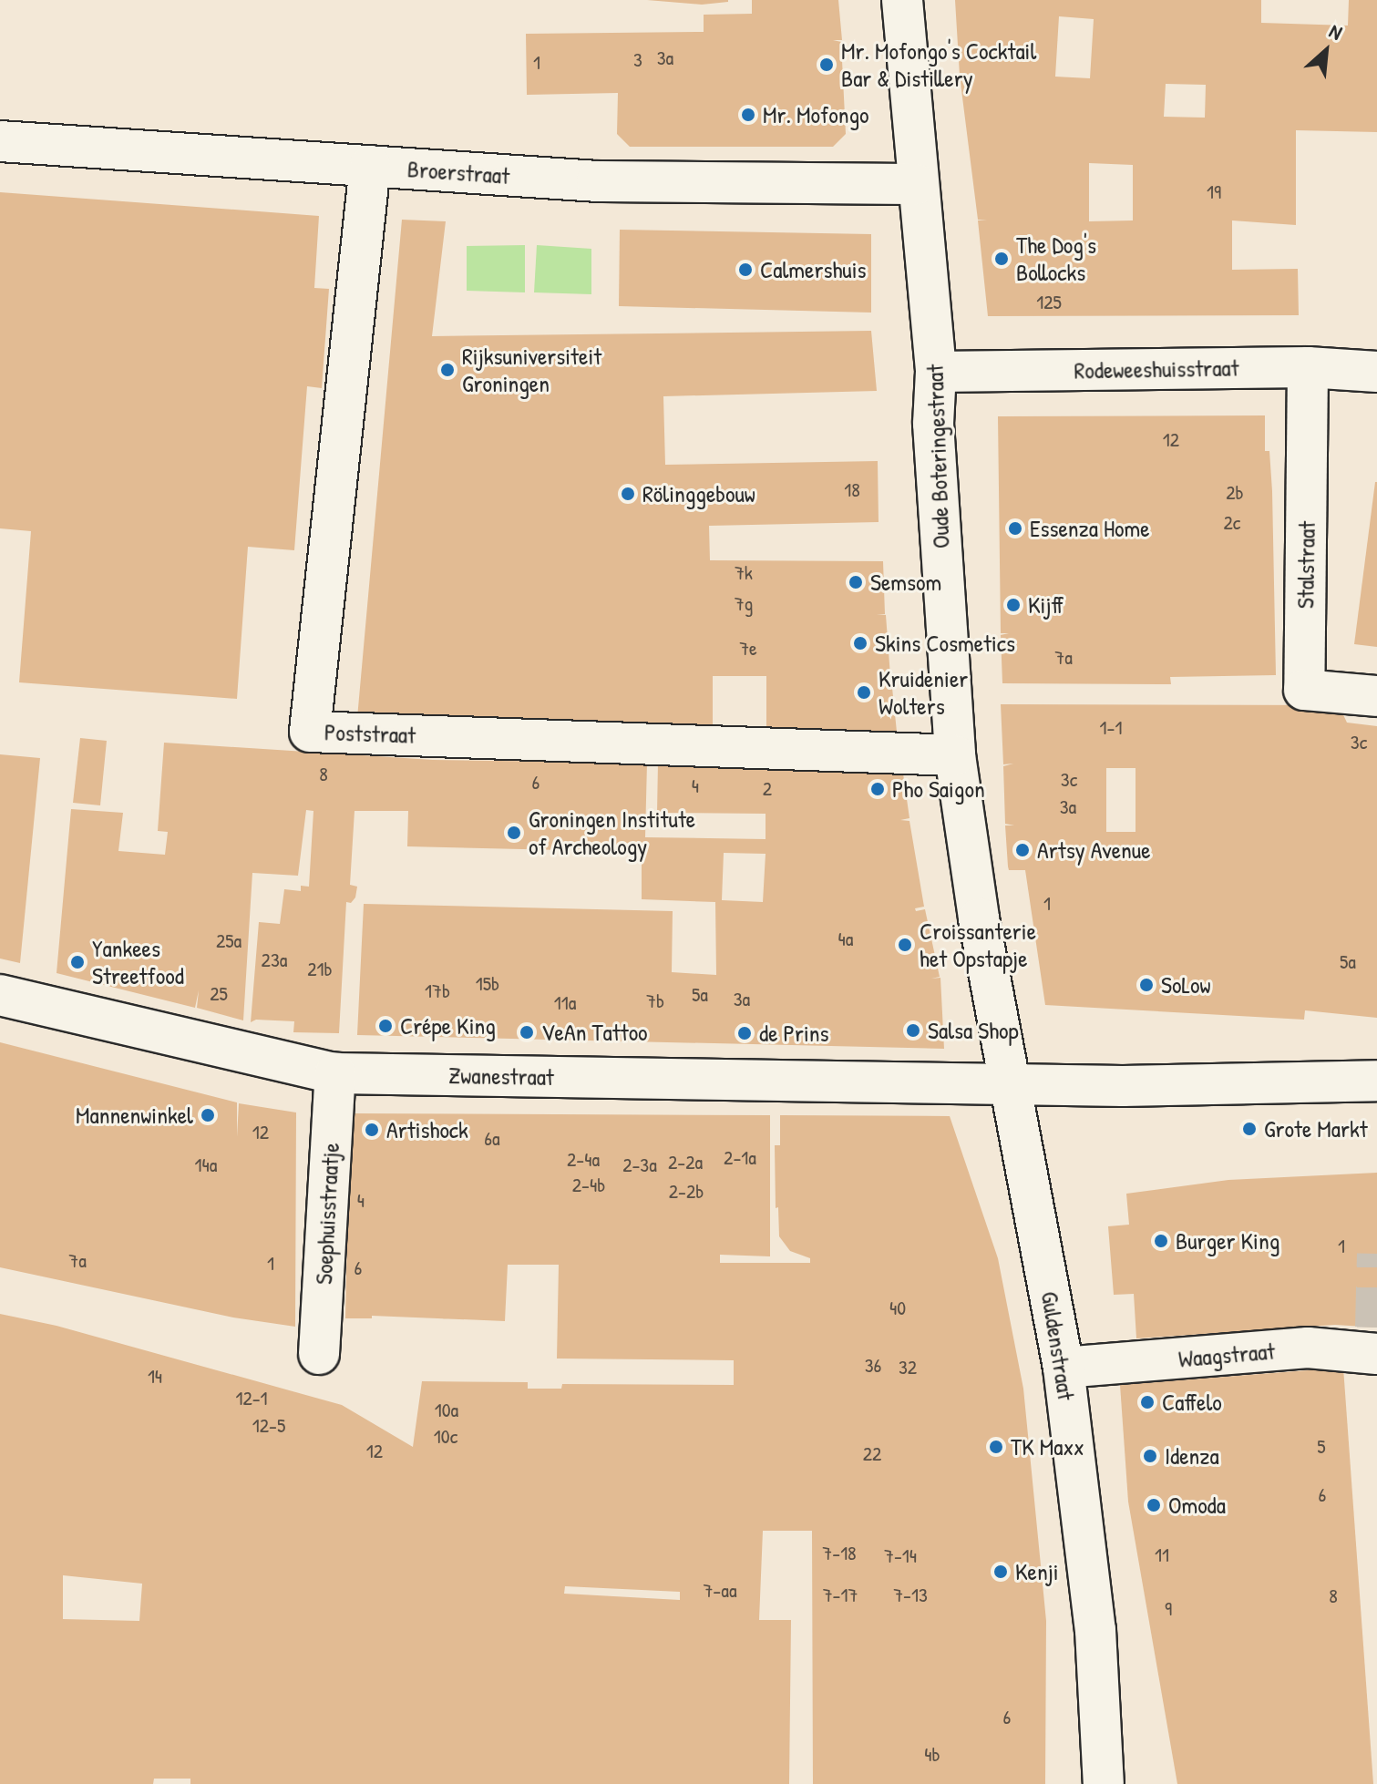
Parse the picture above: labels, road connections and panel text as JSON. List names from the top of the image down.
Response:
{
  "streets": {
    "street": [
      "Broerstraat",
      "Rodeweeshuisstraat",
      "Oude Boteringestraat",
      "Stalstraat",
      "Poststraat",
      "Zwanestraat",
      "Soephuisstraatje",
      "Guldenstraat",
      "Waagstraat"
    ]
  },
  "crossings": [
    ["Broerstraat", "Oude Boteringestraat"],
    ["Broerstraat", "Poststraat"],
    ["Rodeweeshuisstraat", "Oude Boteringestraat"],
    ["Rodeweeshuisstraat", "Stalstraat"],
    ["Oude Boteringestraat", "Poststraat"],
    ["Oude Boteringestraat", "Zwanestraat"],
    ["Oude Boteringestraat", "Guldenstraat"],
    ["Zwanestraat", "Soephuisstraatje"],
    ["Zwanestraat", "Guldenstraat"],
    ["Guldenstraat", "Waagstraat"]
  ],
  "places": [
    "Mr. Mofongo's Cocktail Bar & Distillery",
    "Mr. Mofongo",
    "The Dog's Bollocks",
    "Calmershuis",
    "Rijksuniversiteit Groningen",
    "Rölinggebouw",
    "Essenza Home",
    "Semsom",
    "Kijff",
    "Skins Cosmetics",
    "Kruidenier Wolters",
    "Pho Saigon",
    "Groningen Institute of Archeology",
    "Artsy Avenue",
    "Croissanterie het Opstapje",
    "Yankees Streetfood",
    "SoLow",
    "Crépe King",
    "Salsa Shop",
    "VeAn Tattoo",
    "de Prins",
    "Mannenwinkel",
    "Grote Markt",
    "Artishock",
    "Burger King",
    "Caffelo",
    "TK Maxx",
    "Idenza",
    "Omoda",
    "Kenji"
  ],
  "house_numbers": [
    "3a",
    "3",
    "1",
    "19",
    "125",
    "12",
    "18",
    "2b",
    "2c",
    "7k",
    "7g",
    "7e",
    "7a",
    "1-1",
    "3c",
    "8",
    "3c",
    "6",
    "4",
    "2",
    "3a",
    "1",
    "4a",
    "25a",
    "23a",
    "5a",
    "21b",
    "15b",
    "17b",
    "25",
    "5a",
    "3a",
    "7b",
    "11a",
    "12",
    "6a",
    "2-1a",
    "2-4a",
    "2-2a",
    "14a",
    "2-3a",
    "2-4b",
    "2-2b",
    "4",
    "1",
    "7a",
    "1",
    "6",
    "40",
    "36",
    "32",
    "14",
    "12-1",
    "10a",
    "12-5",
    "10c",
    "5",
    "12",
    "22",
    "6",
    "7-18",
    "11",
    "7-14",
    "7-aa",
    "7-17",
    "7-13",
    "8",
    "9",
    "6",
    "4b"
  ],
  "north": "top right"
}
